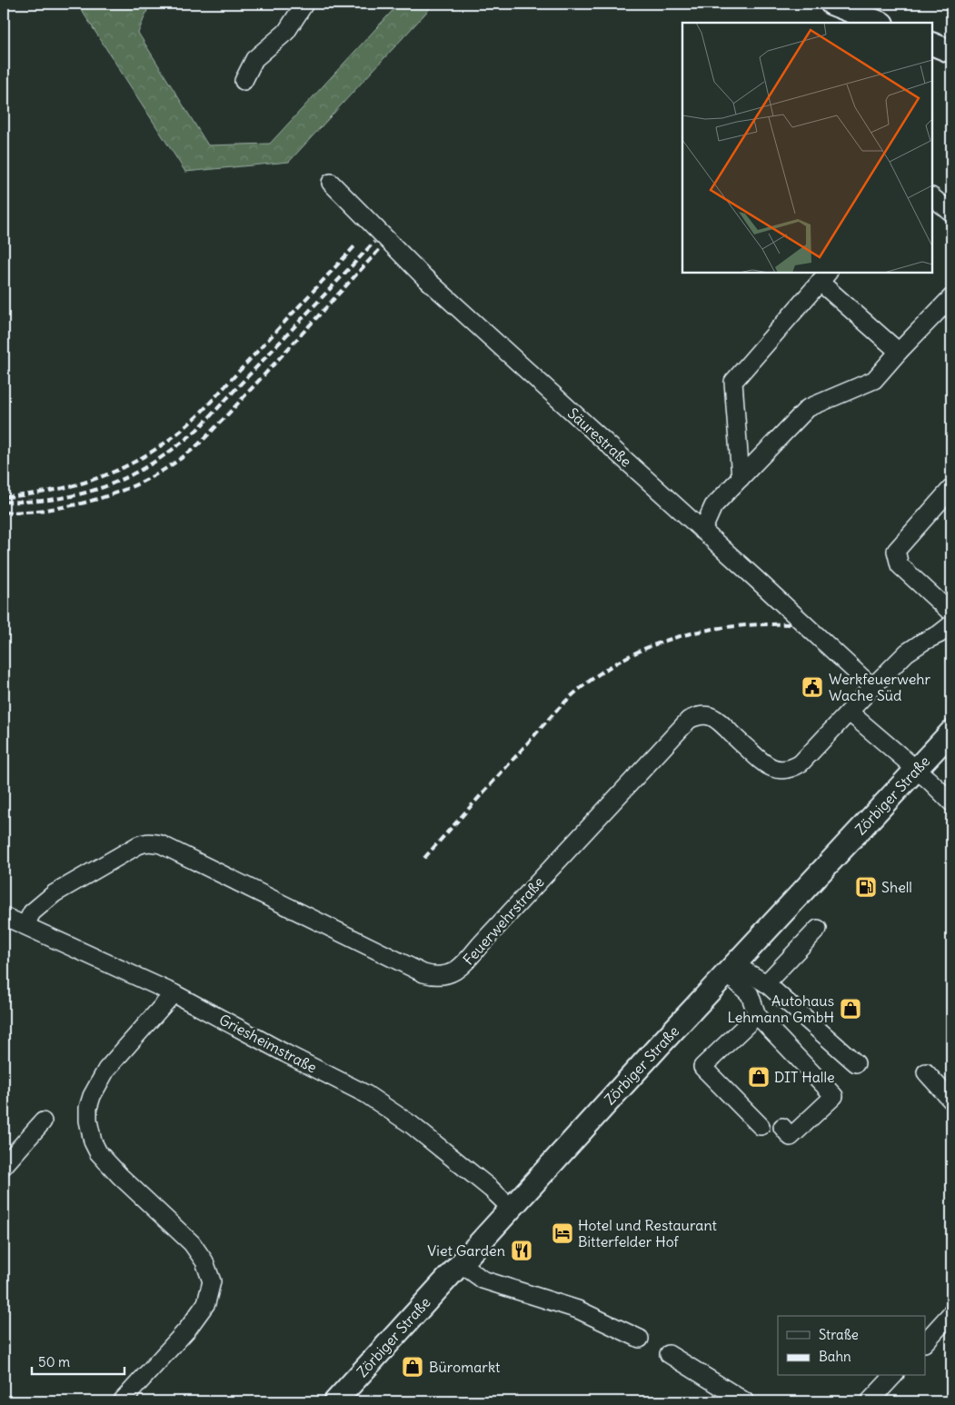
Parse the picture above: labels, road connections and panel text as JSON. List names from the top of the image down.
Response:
{
  "streets": {
    "main road": ["Zörbiger Straße"],
    "street": ["Säurestraße", "Feuerwehrstraße", "Griesheimstraße"]
  },
  "crossings": [
    ["Zörbiger Straße", "Griesheimstraße"],
    ["Feuerwehrstraße", "Griesheimstraße"]
  ],
  "places": {
    "public building": ["Werkfeuerwehr Wache Süd"],
    "fuel station": ["Shell"],
    "shop": ["Autohaus Lehmann GmbH", "DIT Halle", "Büromarkt"],
    "hotel": ["Hotel und Restaurant Bitterfelder Hof"],
    "restaurant": ["Viet Garden"]
  },
  "legend": ["Straße", "Bahn"],
  "scale_bar": "50 m"
}
